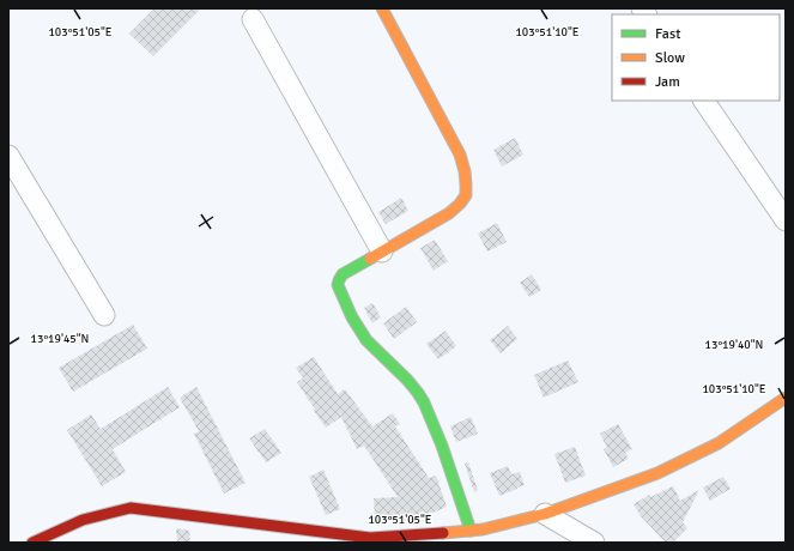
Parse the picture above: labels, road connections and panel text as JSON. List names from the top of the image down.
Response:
{
  "legend": ["Fast", "Slow", "Jam"],
  "coordinates": [
    "103°51'10\"E",
    "103°51'05\"E",
    "13°19'45\"N",
    "13°19'40\"N"
  ]
}
